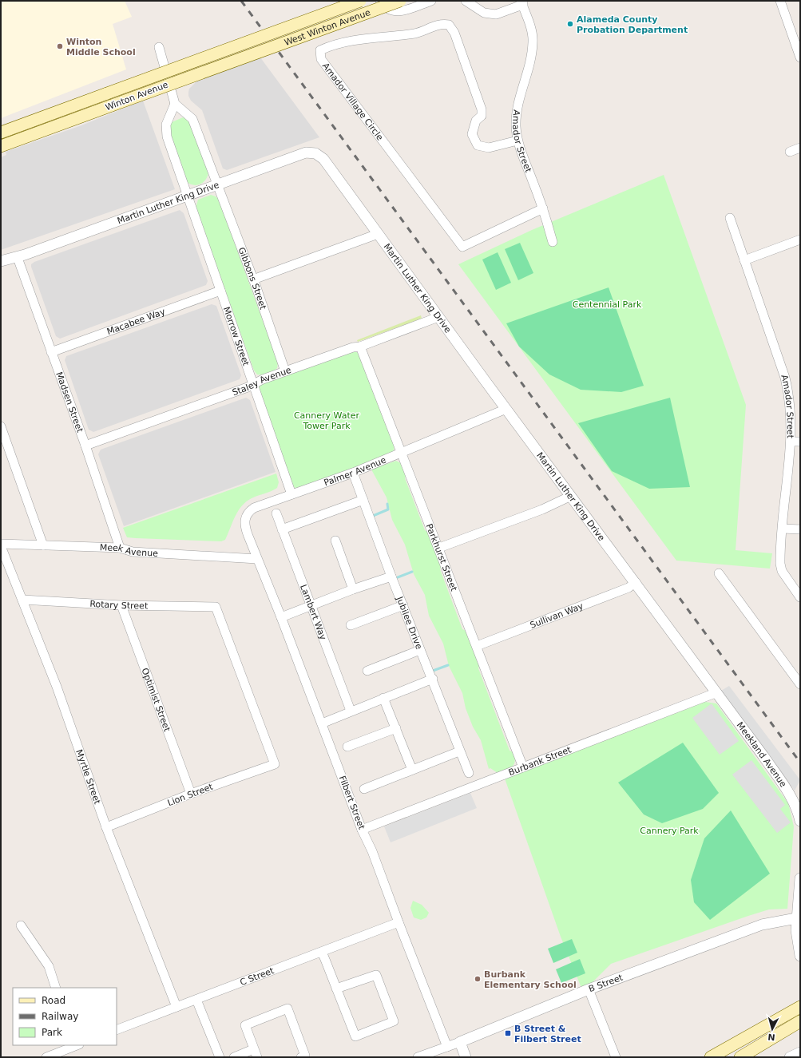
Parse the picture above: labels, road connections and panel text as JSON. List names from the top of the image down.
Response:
{
  "streets": {
    "main road": ["West Winton Avenue", "Winton Avenue"],
    "street": [
      "Amador Village Circle",
      "Amador Street",
      "Martin Luther King Drive",
      "Gibbons Street",
      "Macabee Way",
      "Morrow Street",
      "Staley Avenue",
      "Madsen Street",
      "Palmer Avenue",
      "Meek Avenue",
      "Parkhurst Street",
      "Rotary Street",
      "Lambert Way",
      "Sullivan Way",
      "Jubilee Drive",
      "Optimist Street",
      "Meekland Avenue",
      "Burbank Street",
      "Myrtle Street",
      "Lion Street",
      "Filbert Street",
      "C Street",
      "B Street"
    ]
  },
  "crossings": [
    ["West Winton Avenue", "Winton Avenue"],
    ["Amador Village Circle", "Amador Street"],
    ["Martin Luther King Drive", "Gibbons Street"],
    ["Martin Luther King Drive", "Morrow Street"],
    ["Martin Luther King Drive", "Staley Avenue"],
    ["Martin Luther King Drive", "Madsen Street"],
    ["Martin Luther King Drive", "Palmer Avenue"],
    ["Martin Luther King Drive", "Sullivan Way"],
    ["Martin Luther King Drive", "Meekland Avenue"],
    ["Martin Luther King Drive", "Burbank Street"],
    ["Gibbons Street", "Morrow Street"],
    ["Gibbons Street", "Staley Avenue"],
    ["Macabee Way", "Morrow Street"],
    ["Macabee Way", "Madsen Street"],
    ["Morrow Street", "Staley Avenue"],
    ["Morrow Street", "Palmer Avenue"],
    ["Staley Avenue", "Madsen Street"],
    ["Staley Avenue", "Parkhurst Street"],
    ["Madsen Street", "Meek Avenue"],
    ["Palmer Avenue", "Meek Avenue"],
    ["Palmer Avenue", "Parkhurst Street"],
    ["Palmer Avenue", "Jubilee Drive"],
    ["Palmer Avenue", "Filbert Street"],
    ["Meek Avenue", "Myrtle Street"],
    ["Meek Avenue", "Filbert Street"],
    ["Parkhurst Street", "Sullivan Way"],
    ["Parkhurst Street", "Burbank Street"],
    ["Rotary Street", "Optimist Street"],
    ["Rotary Street", "Myrtle Street"],
    ["Rotary Street", "Lion Street"],
    ["Optimist Street", "Lion Street"],
    ["Meekland Avenue", "Burbank Street"],
    ["Burbank Street", "Filbert Street"],
    ["Myrtle Street", "Lion Street"],
    ["Myrtle Street", "C Street"],
    ["Filbert Street", "C Street"],
    ["Filbert Street", "B Street"]
  ],
  "parks": ["Centennial Park", "Cannery Water Tower Park", "Cannery Park"],
  "places": {
    "other": ["Alameda County Probation Department", "Winton Middle School", "Burbank Elementary School"],
    "transit": ["B Street & Filbert Street"]
  },
  "legend": ["Road", "Railway", "Park"],
  "north": "bottom"
}
